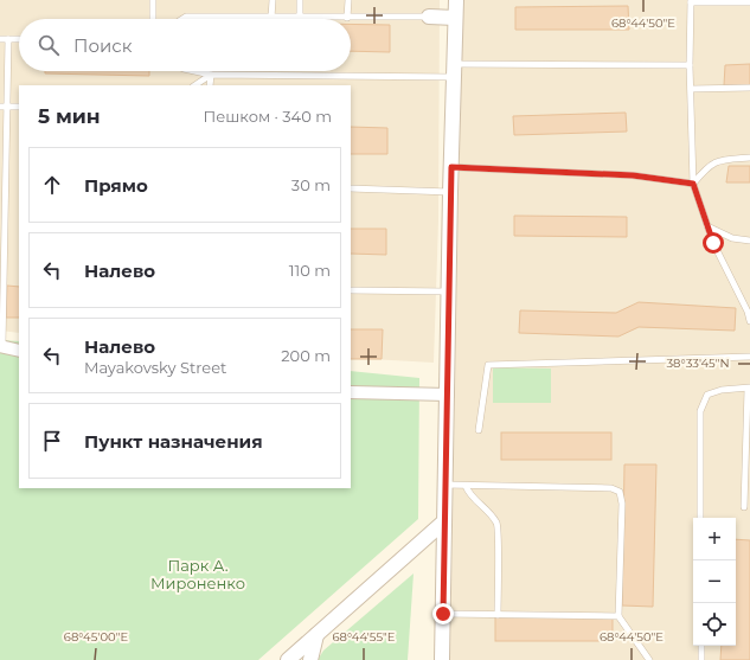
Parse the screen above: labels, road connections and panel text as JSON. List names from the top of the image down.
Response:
{
  "parks": ["Парк А. Мироненко"],
  "page": {
    "search": "Поиск",
    "heading": ["5 мин", "Пешком · 340 m"],
    "list": [
      ["Прямо", "30 m"],
      ["Налево", "110 m"],
      ["Налево", "Mayakovsky Street", "200 m"],
      "Пункт назначения"
    ],
    "map_buttons": ["+", "−"]
  },
  "coordinates": [
    "68°44'50\"E",
    "38°33'45\"N",
    "68°45'00\"E",
    "68°44'55\"E"
  ]
}
